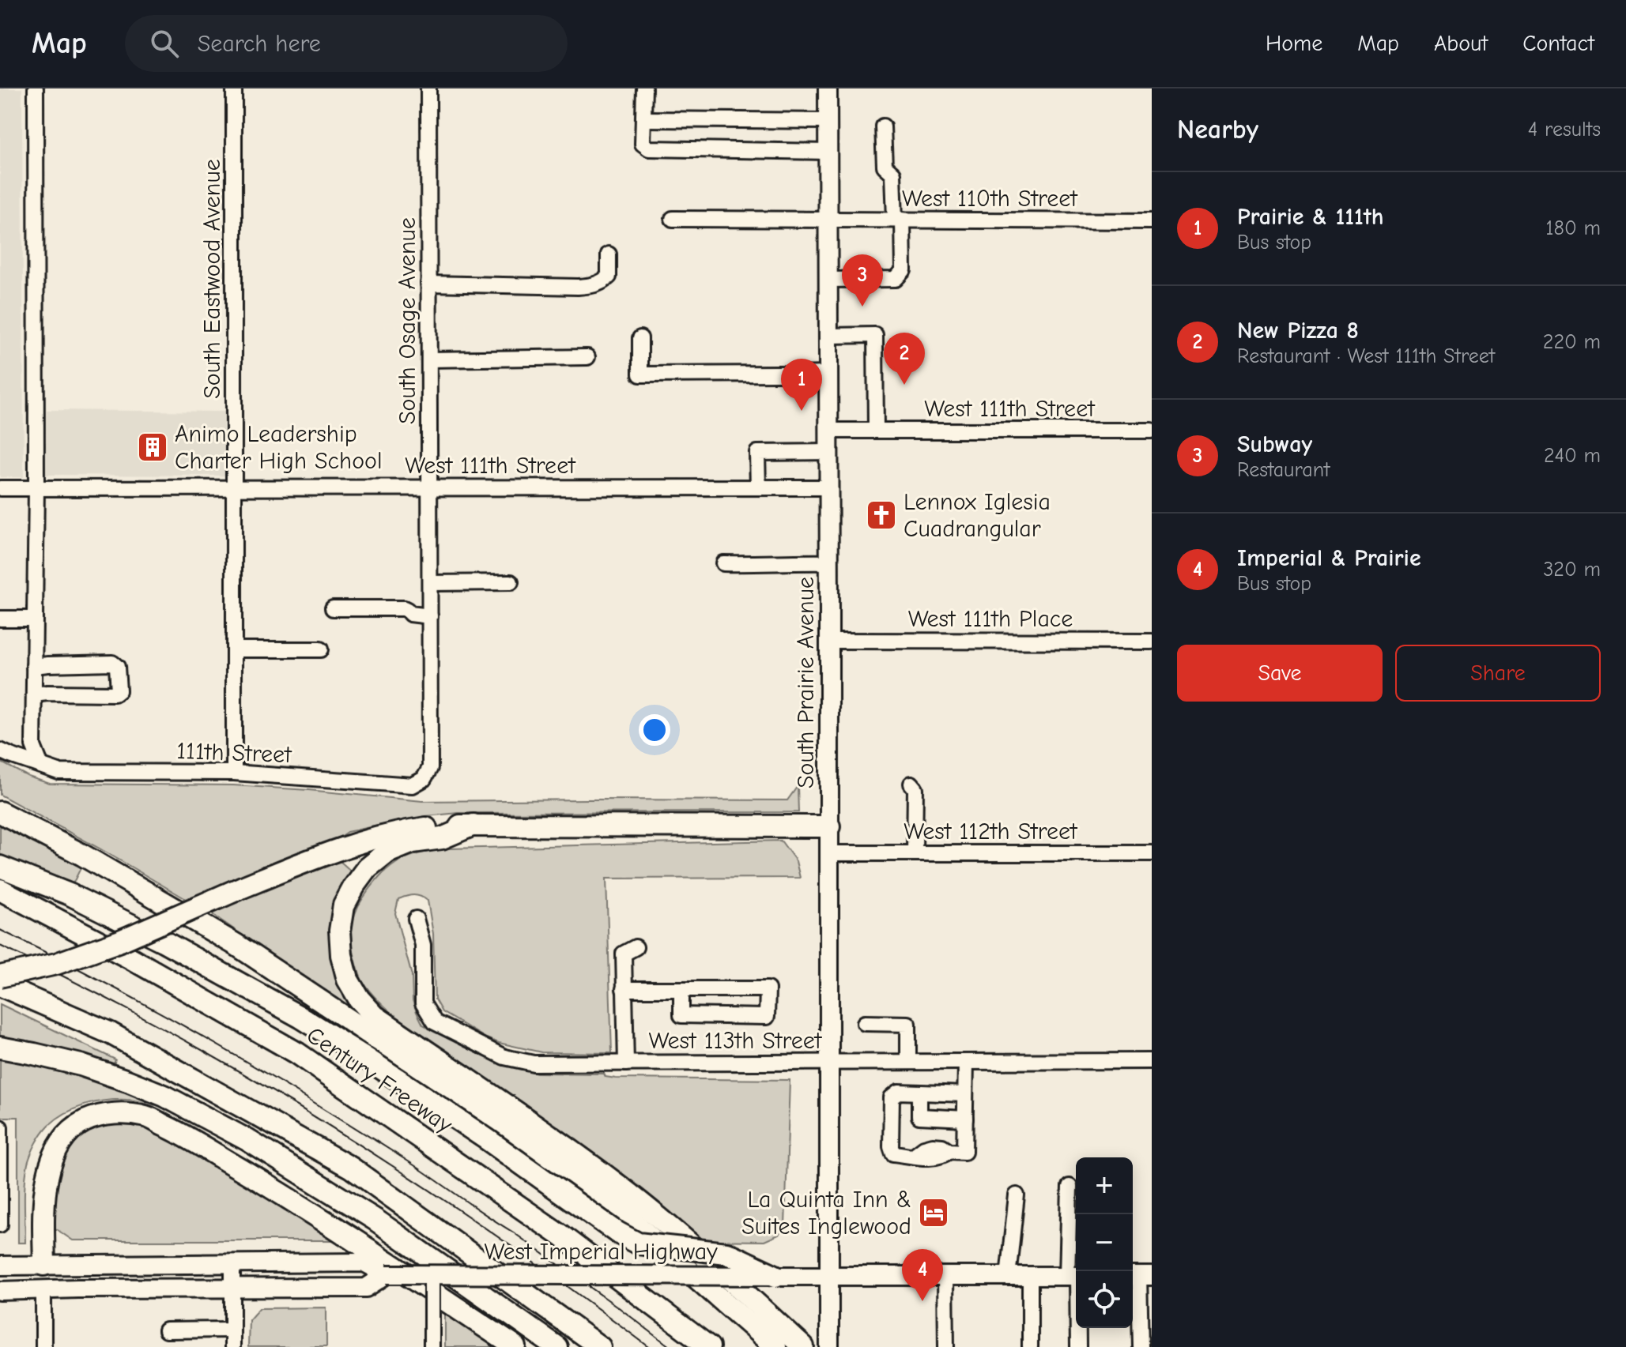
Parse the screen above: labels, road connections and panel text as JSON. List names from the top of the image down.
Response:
{
  "streets": {
    "highway": ["Century Freeway"],
    "main road": ["South Prairie Avenue", "West Imperial Highway"],
    "street": [
      "West 110th Street",
      "South Eastwood Avenue",
      "South Osage Avenue",
      "West 111th Street",
      "West 111th Place",
      "111th Street",
      "West 112th Street",
      "West 113th Street"
    ]
  },
  "crossings": [
    ["West 110th Street", "South Prairie Avenue"],
    ["South Eastwood Avenue", "West 111th Street"],
    ["South Eastwood Avenue", "111th Street"],
    ["South Osage Avenue", "West 111th Street"],
    ["South Osage Avenue", "111th Street"],
    ["West 111th Street", "South Prairie Avenue"],
    ["West 111th Place", "South Prairie Avenue"],
    ["South Prairie Avenue", "West 112th Street"],
    ["South Prairie Avenue", "West 113th Street"],
    ["South Prairie Avenue", "West Imperial Highway"]
  ],
  "places": {
    "building": ["Animo Leadership Charter High School"],
    "church": ["Lennox Iglesia Cuadrangular"],
    "hotel": ["La Quinta Inn & Suites Inglewood"]
  },
  "page": {
    "header": "Map",
    "search": "Search here",
    "nav": [
      "Home",
      "Map",
      "About",
      "Contact"
    ],
    "heading": ["Nearby", "4 results"],
    "list": [
      {
        "mark": "1",
        "name": "Prairie & 111th",
        "note": "Bus stop",
        "value": "180 m"
      },
      {
        "mark": "2",
        "name": "New Pizza 8",
        "note": "Restaurant · West 111th Street",
        "value": "220 m"
      },
      {
        "mark": "3",
        "name": "Subway",
        "note": "Restaurant",
        "value": "240 m"
      },
      {
        "mark": "4",
        "name": "Imperial & Prairie",
        "note": "Bus stop",
        "value": "320 m"
      }
    ],
    "pins": [
      "3",
      "2",
      "1",
      "4"
    ],
    "buttons": ["Save", "Share"],
    "map_buttons": ["+", "−"]
  }
}
